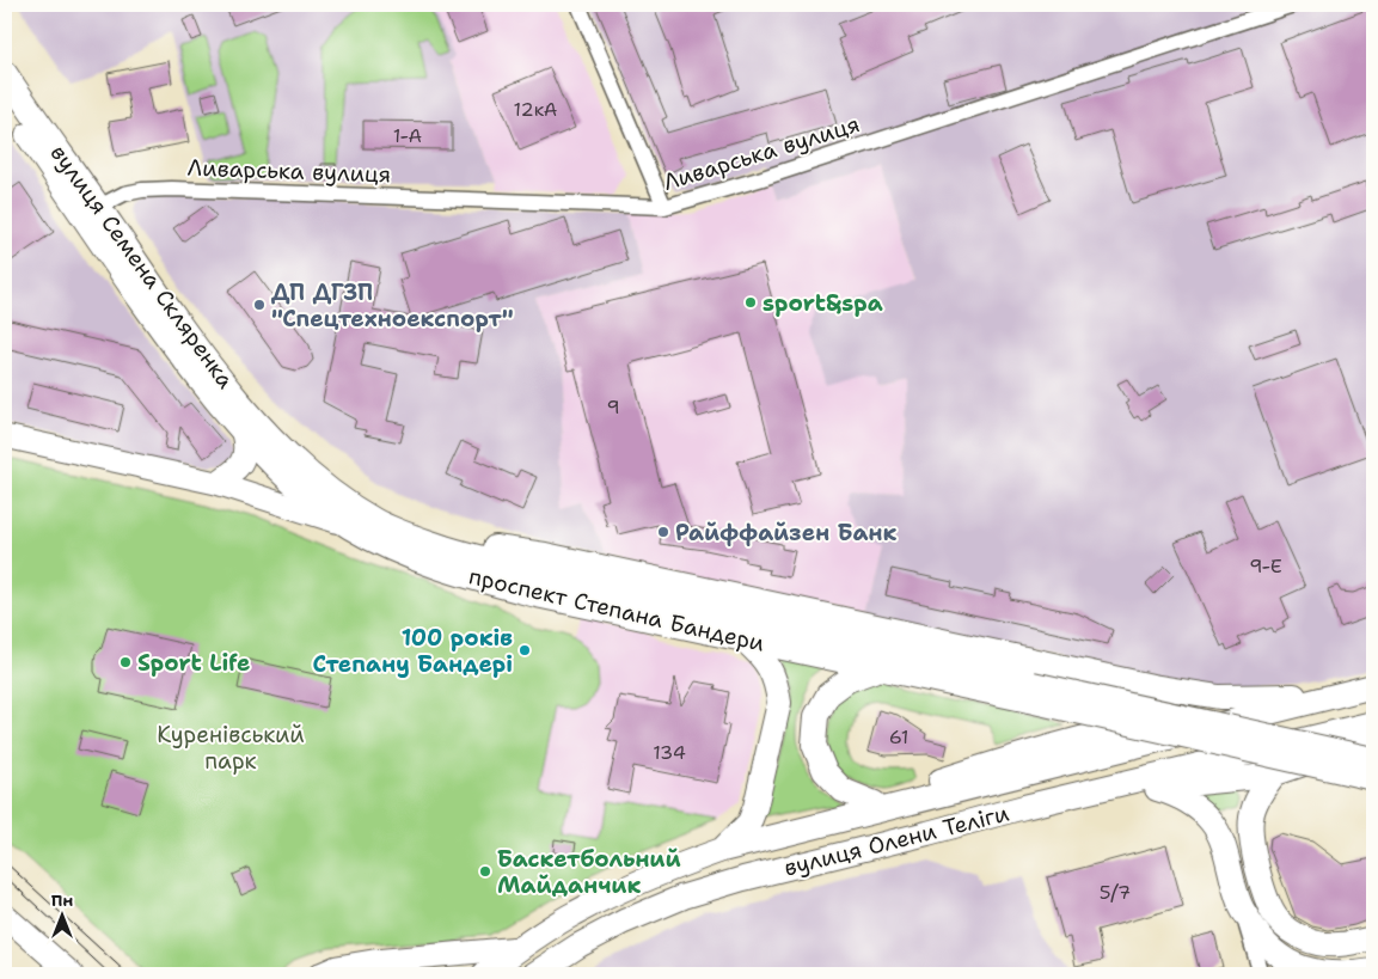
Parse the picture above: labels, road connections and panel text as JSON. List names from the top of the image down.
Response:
{
  "streets": {
    "main road": ["вулиця Семена Скляренка", "проспект Степана Бандери", "вулиця Олени Теліги"],
    "street": ["Ливарська вулиця"]
  },
  "crossings": [
    ["Ливарська вулиця", "вулиця Семена Скляренка"],
    ["вулиця Семена Скляренка", "проспект Степана Бандери"]
  ],
  "parks": ["Куренівський парк"],
  "places": [
    "sport&spa",
    "ДП ДГЗП \"Спецтехноекспорт\"",
    "Райффайзен Банк",
    "100 років Степану Бандері",
    "Sport Life",
    "Баскетбольний Майданчик"
  ],
  "house_numbers": [
    "12кА",
    "1-А",
    "9",
    "9-Е",
    "61",
    "134",
    "5/7"
  ],
  "north": "top"
}
